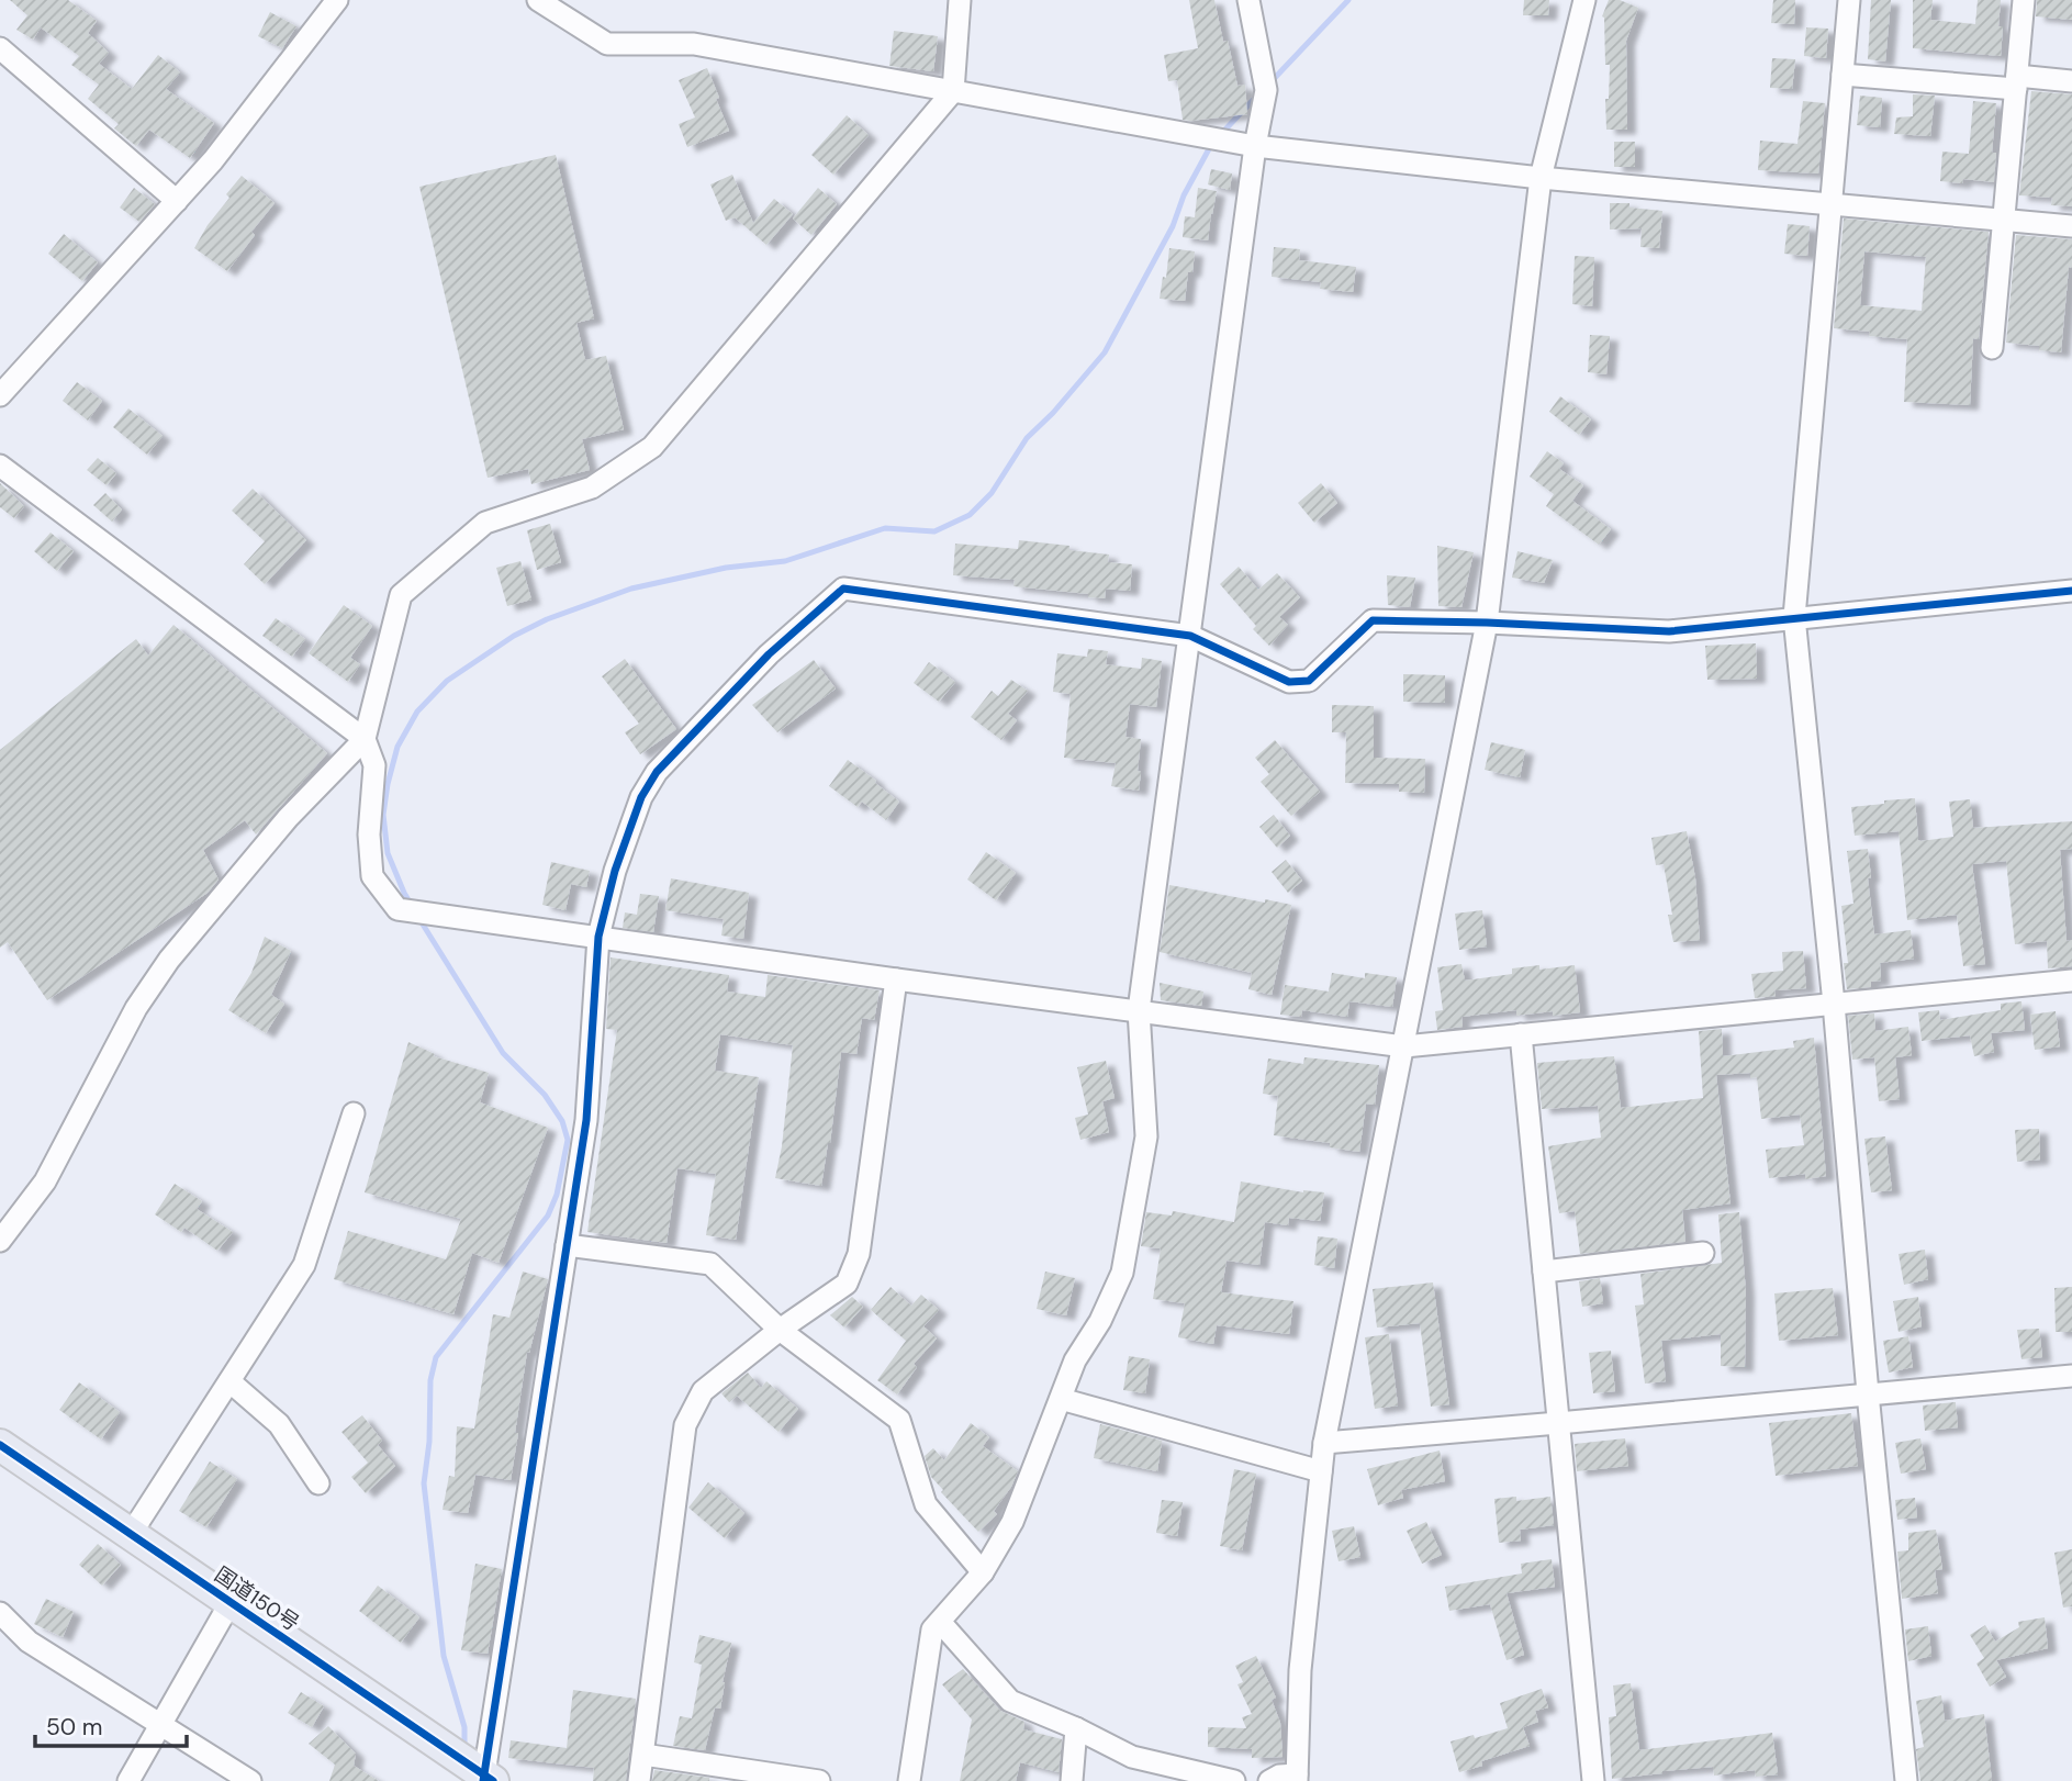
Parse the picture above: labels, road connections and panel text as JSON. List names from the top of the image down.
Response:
{
  "streets": {
    "highway": ["国道150号"]
  },
  "scale_bar": "50 m"
}
